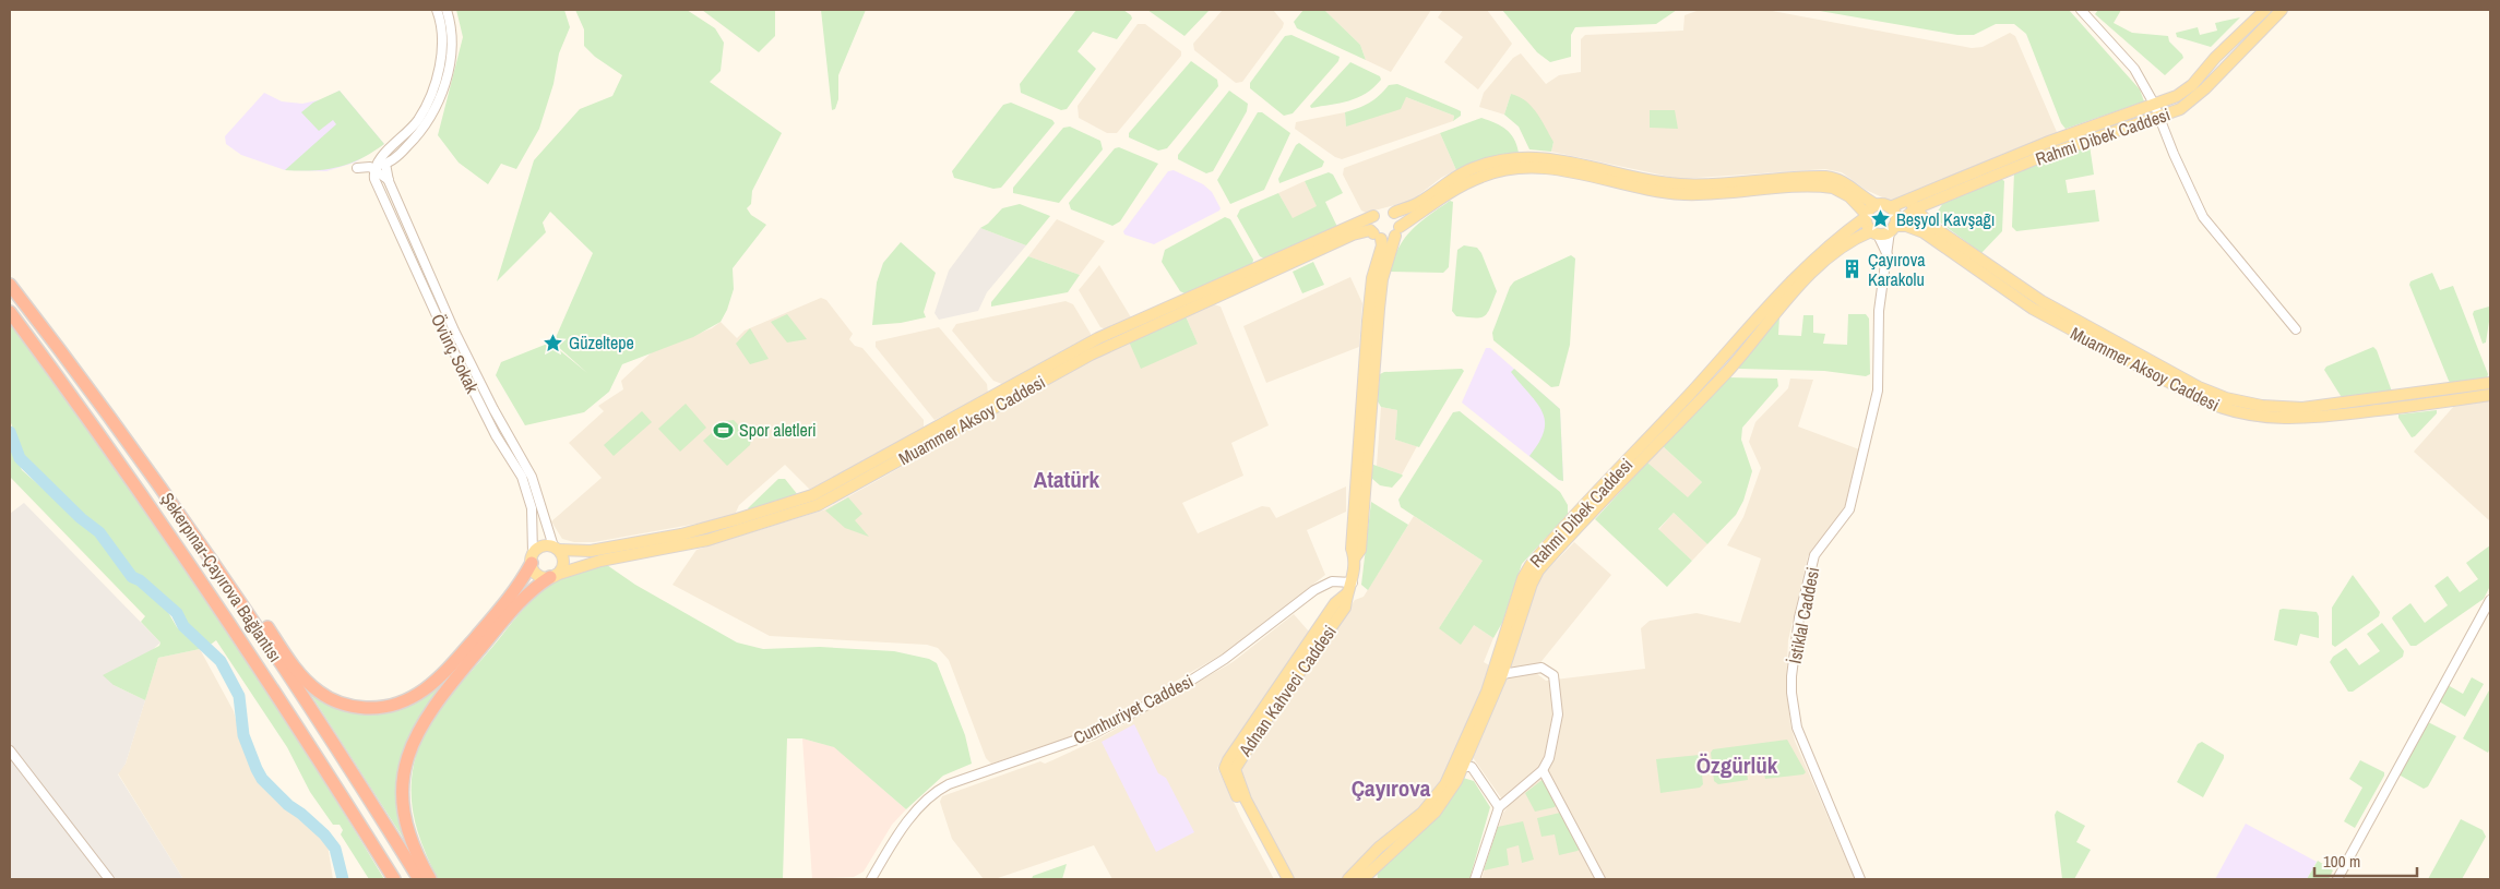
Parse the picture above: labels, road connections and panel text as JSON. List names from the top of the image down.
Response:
{
  "streets": {
    "highway": ["Şekerpınar-Çayırova Bağlantısı"],
    "main road": ["Rahmi Dibek Caddesi", "Muammer Aksoy Caddesi", "Adnan Kahveci Caddesi"],
    "street": ["Övünç Sokak", "İstiklal Caddesi", "Cumhuriyet Caddesi"]
  },
  "crossings": [
    ["Rahmi Dibek Caddesi", "Muammer Aksoy Caddesi"],
    ["Rahmi Dibek Caddesi", "İstiklal Caddesi"],
    ["Övünç Sokak", "Muammer Aksoy Caddesi"],
    ["Muammer Aksoy Caddesi", "İstiklal Caddesi"],
    ["Muammer Aksoy Caddesi", "Adnan Kahveci Caddesi"],
    ["Adnan Kahveci Caddesi", "Cumhuriyet Caddesi"]
  ],
  "districts": ["Atatürk", "Özgürlük", "Çayırova"],
  "places": {
    "place": ["Beşyol Kavşağı", "Güzeltepe"],
    "building": ["Çayırova Karakolu"],
    "sports": ["Spor aletleri"]
  },
  "scale_bar": "100 m"
}
